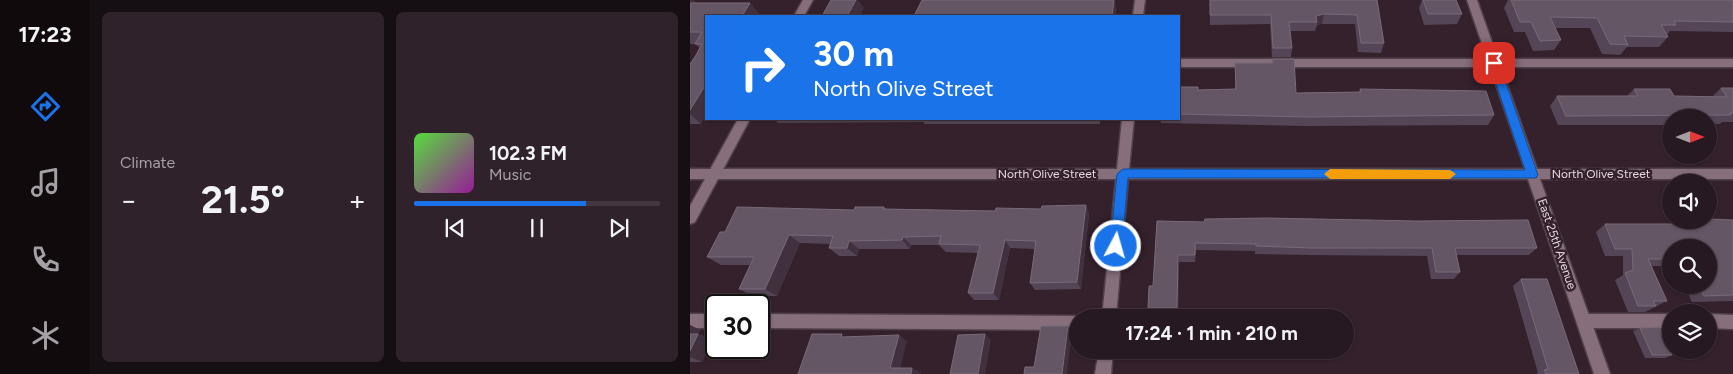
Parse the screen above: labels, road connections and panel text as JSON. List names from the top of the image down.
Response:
{
  "streets": {
    "street": ["North Olive Street", "East 25th Avenue"]
  },
  "crossings": [
    ["North Olive Street", "East 25th Avenue"]
  ],
  "north": "right",
  "page": {
    "tabs": "17:23",
    "tile": "Climate",
    "turn": ["30 m", "North Olive Street"],
    "song": ["102.3 FM", "Music"],
    "heat": ["−", "21.5°", "+"],
    "limit": "30",
    "trip": "17:24 · 1 min · 210 m"
  }
}
